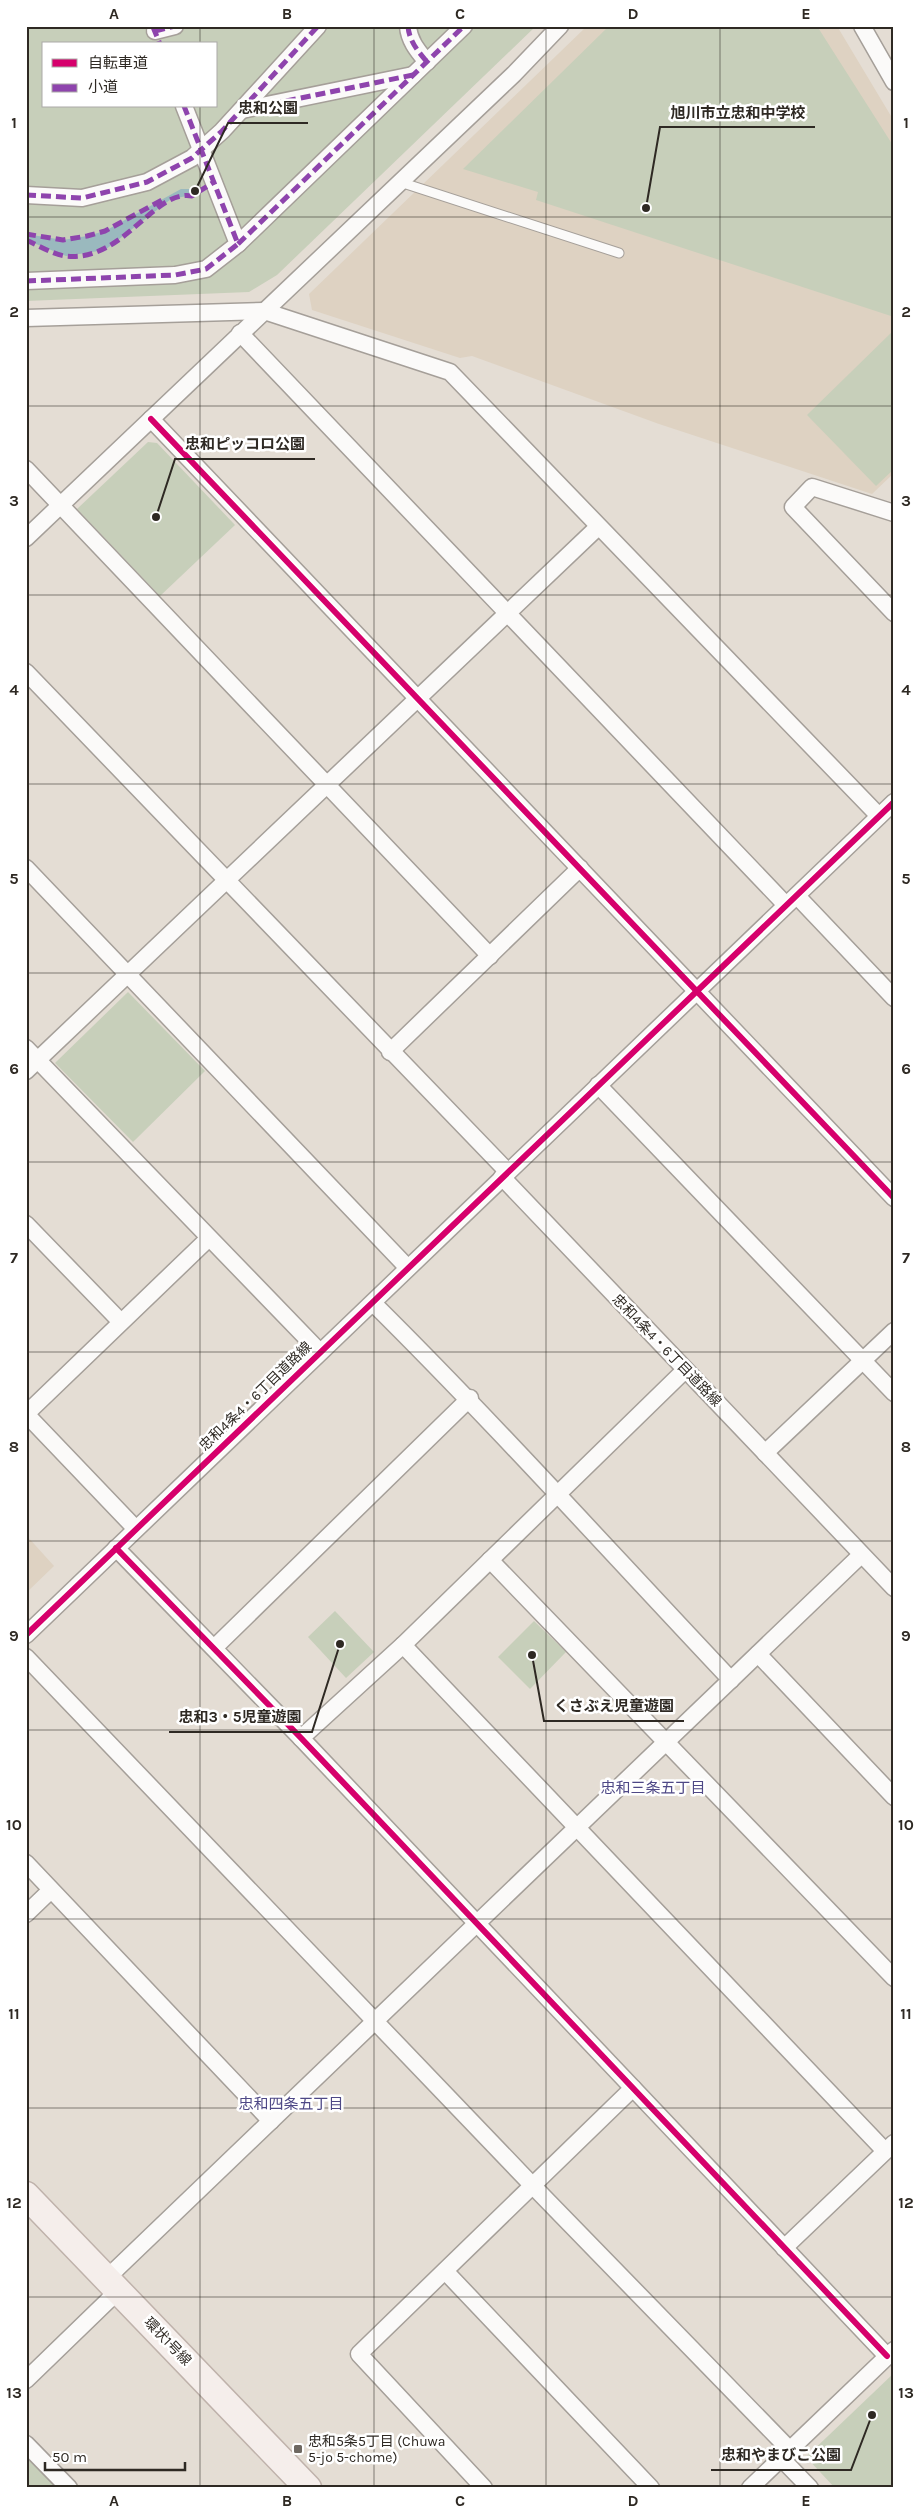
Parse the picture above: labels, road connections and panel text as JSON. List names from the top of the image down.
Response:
{
  "streets": {
    "main road": ["環状1号線"],
    "street": ["忠和4条4・6丁目道路線"]
  },
  "districts": ["忠和三条五丁目", "忠和四条五丁目"],
  "places": {
    "other": [
      "忠和公園",
      "旭川市立忠和中学校",
      "忠和ピッコロ公園",
      "忠和3・5児童遊園",
      "くさぶえ児童遊園",
      "忠和やまびこ公園"
    ],
    "transit": ["忠和5条5丁目 (Chuwa 5-jo 5-chome)"]
  },
  "legend": ["自転車道", "小道"],
  "scale_bar": "50 m",
  "grid": {
    "columns": [
      "A",
      "B",
      "C",
      "D",
      "E"
    ],
    "rows": [
      "1",
      "2",
      "3",
      "4",
      "5",
      "6",
      "7",
      "8",
      "9",
      "10",
      "11",
      "12",
      "13"
    ]
  }
}
